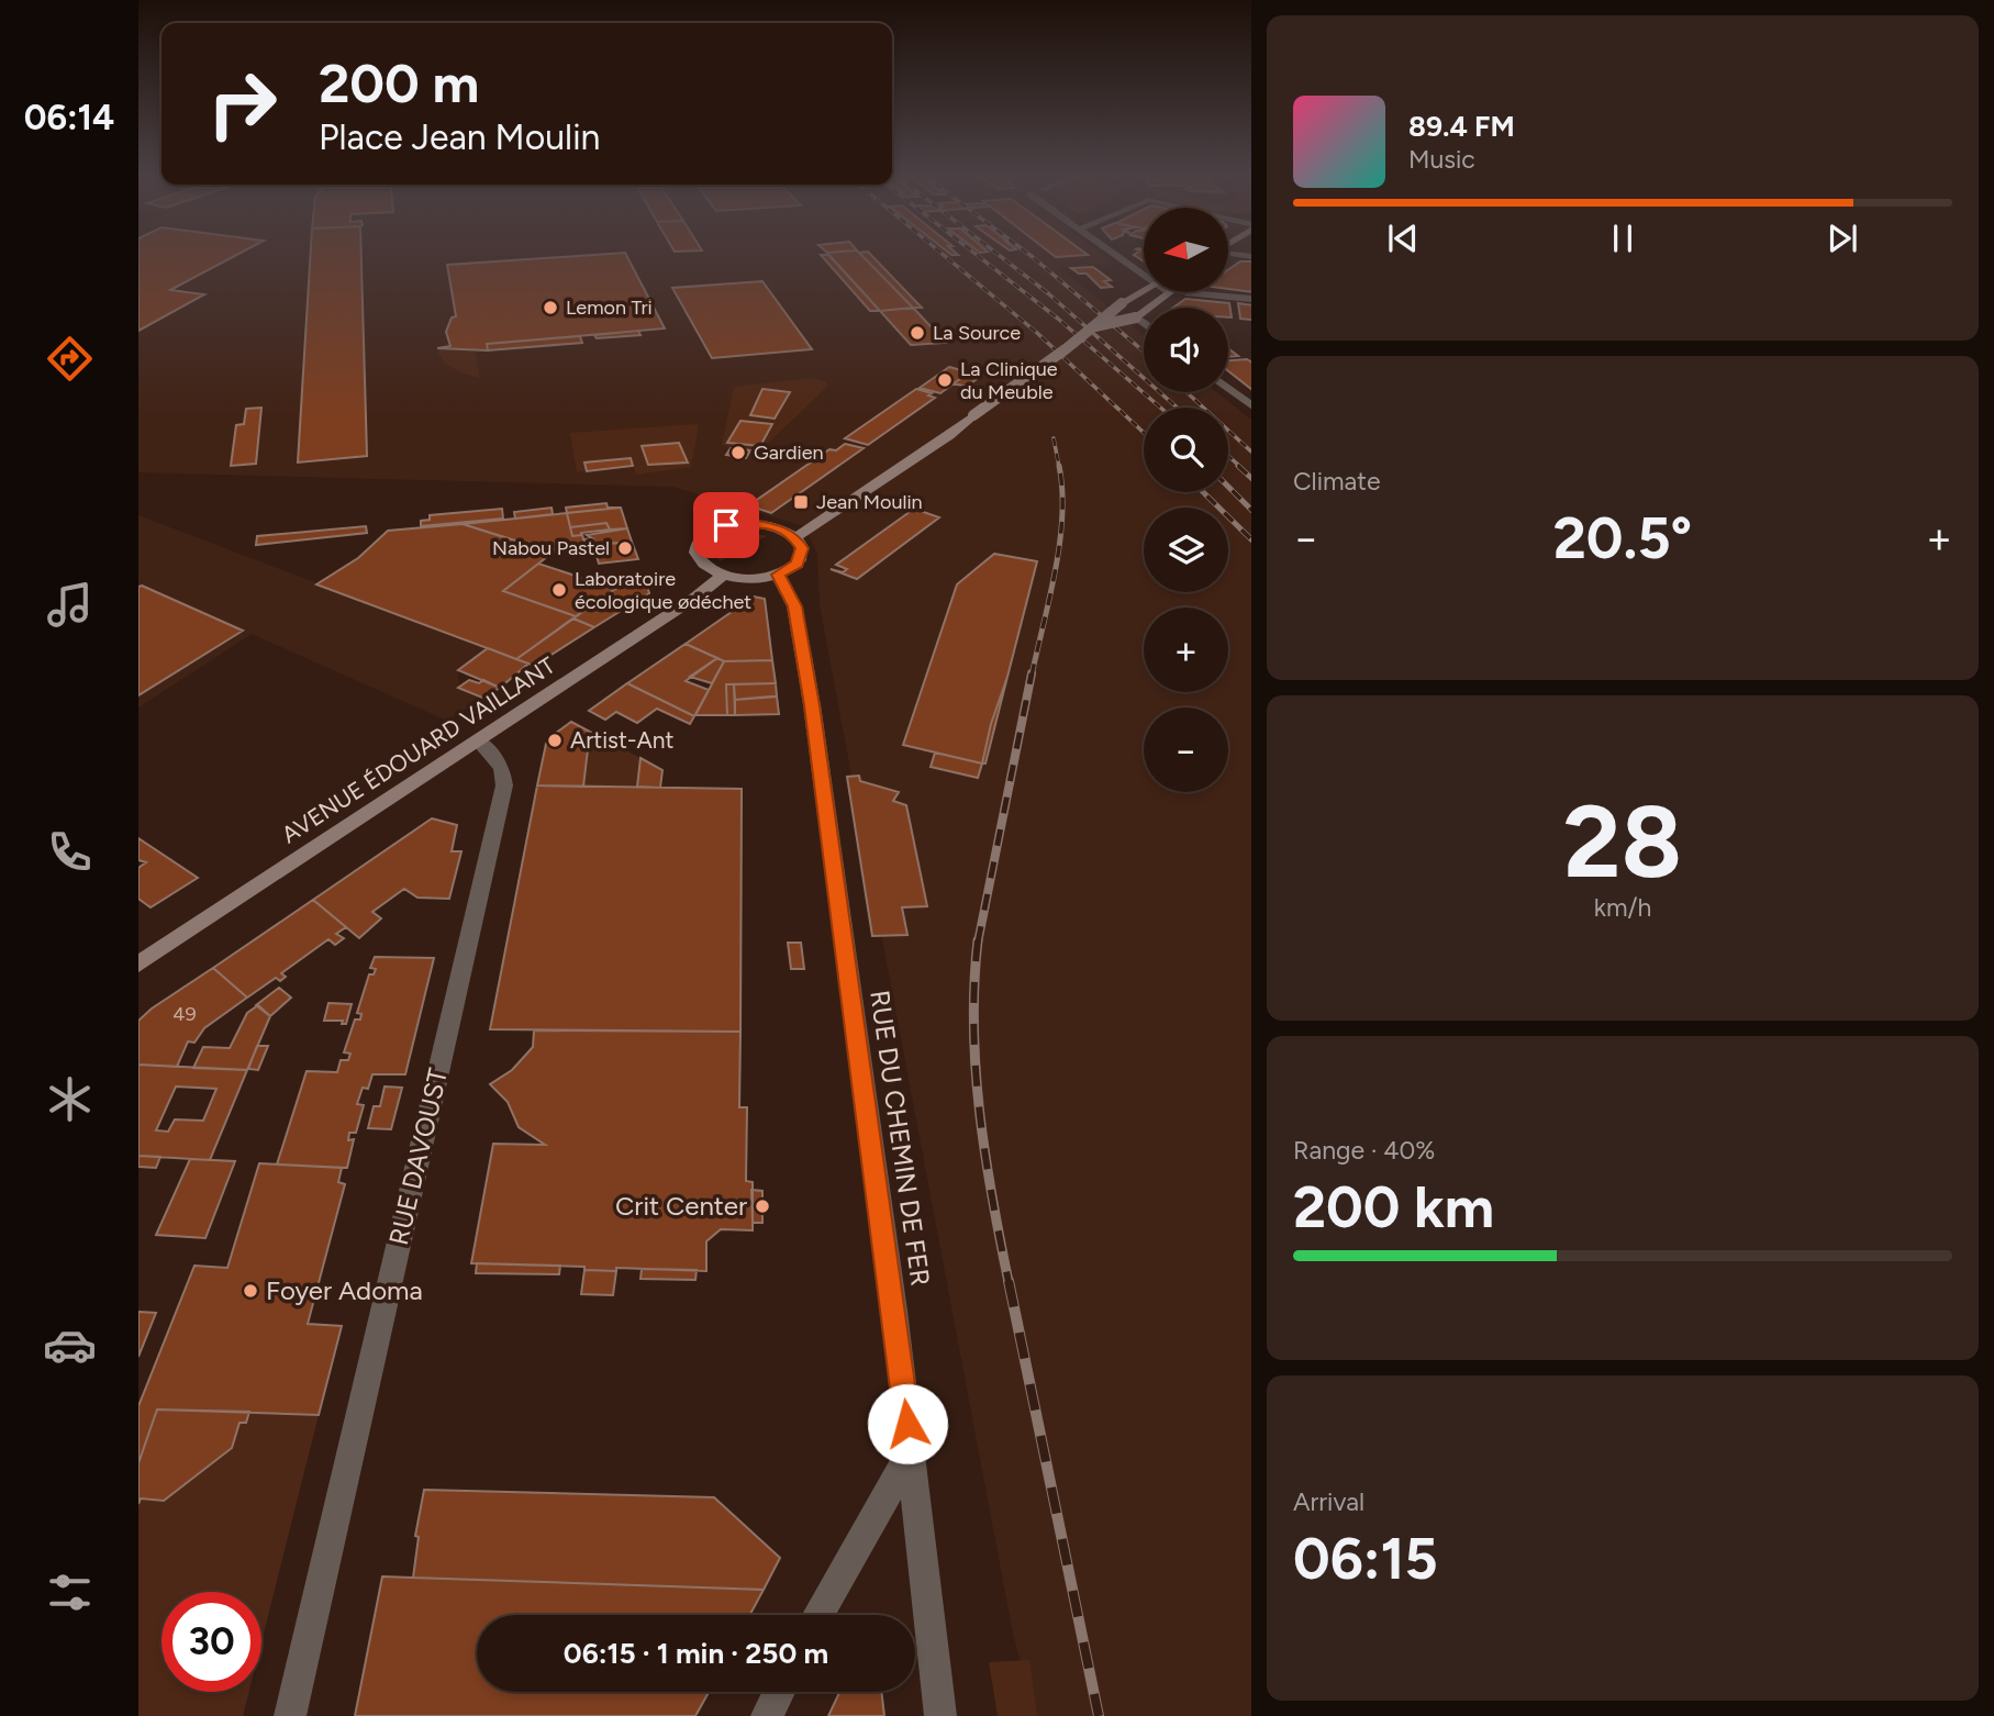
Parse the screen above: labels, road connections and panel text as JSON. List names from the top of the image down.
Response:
{
  "streets": {
    "main road": ["AVENUE ÉDOUARD VAILLANT"],
    "street": ["RUE DU CHEMIN DE FER", "RUE DAVOUST"]
  },
  "crossings": [
    ["AVENUE ÉDOUARD VAILLANT", "RUE DAVOUST"]
  ],
  "places": {
    "other": [
      "Lemon Tri",
      "La Source",
      "La Clinique du Meuble",
      "Gardien",
      "Nabou Pastel",
      "Laboratoire écologique ødéchet",
      "Artist-Ant",
      "Crit Center",
      "Foyer Adoma"
    ],
    "transit": ["Jean Moulin"]
  },
  "house_numbers": ["49"],
  "north": "left",
  "page": {
    "tabs": "06:14",
    "turn": ["200 m", "Place Jean Moulin"],
    "song": ["89.4 FM", "Music"],
    "map_buttons": ["+", "−"],
    "tile": [
      "Climate",
      ["28", "km/h"],
      ["Range · 40%", "200 km"],
      ["Arrival", "06:15"]
    ],
    "heat": ["−", "20.5°", "+"],
    "limit": "30",
    "trip": "06:15 · 1 min · 250 m"
  }
}
